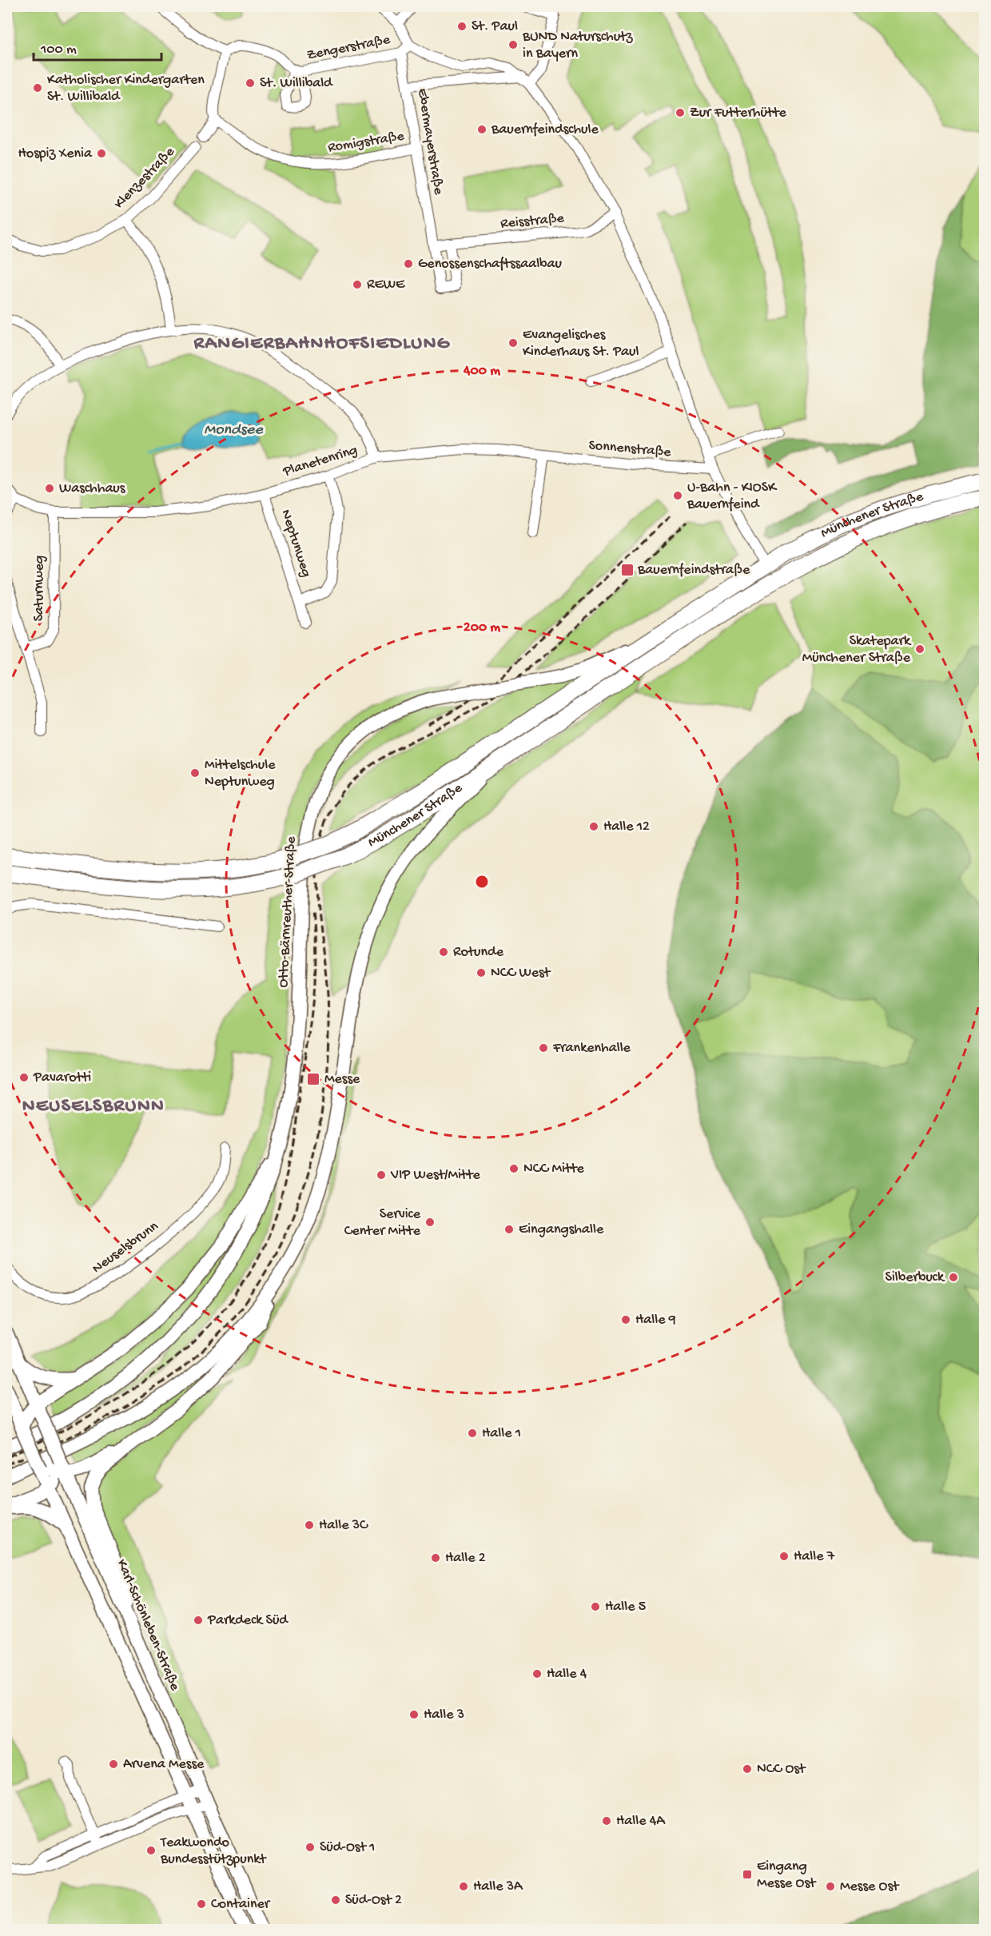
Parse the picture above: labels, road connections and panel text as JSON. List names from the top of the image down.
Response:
{
  "streets": {
    "main road": ["Münchener Straße", "Otto-Bärnreuther-Straße", "Karl-Schönleben-Straße"],
    "street": [
      "Zengerstraße",
      "Ebermayerstraße",
      "Romigstraße",
      "Klenzestraße",
      "Reisstraße",
      "Sonnenstraße",
      "Planetenring",
      "Neptunweg",
      "Saturnweg",
      "Neuselsbrunn"
    ]
  },
  "crossings": [
    ["Zengerstraße", "Ebermayerstraße"],
    ["Ebermayerstraße", "Romigstraße"],
    ["Ebermayerstraße", "Reisstraße"],
    ["Sonnenstraße", "Planetenring"],
    ["Planetenring", "Neptunweg"],
    ["Planetenring", "Saturnweg"],
    ["Münchener Straße", "Otto-Bärnreuther-Straße"],
    ["Otto-Bärnreuther-Straße", "Karl-Schönleben-Straße"]
  ],
  "districts": ["RANGIERBAHNHOFSIEDLUNG", "NEUSELSBRUNN"],
  "water": ["Mondsee"],
  "places": {
    "other": [
      "St. Paul",
      "BUND Naturschutz in Bayern",
      "St. Willibald",
      "Katholischer Kindergarten St. Willibald",
      "Zur Futterhütte",
      "Bauernfeindschule",
      "Hospiz Xenia",
      "Genossenschaftssaalbau",
      "REWE",
      "Evangelisches Kinderhaus St. Paul",
      "Waschhaus",
      "U-Bahn - KIOSK Bauernfeind",
      "Skatepark Münchener Straße",
      "Mittelschule Neptunweg",
      "Halle 12",
      "Rotunde",
      "NCC West",
      "Frankenhalle",
      "Pavarotti",
      "NCC Mitte",
      "VIP West/Mitte",
      "Service Center Mitte",
      "Eingangshalle",
      "Silberbuck",
      "Halle 9",
      "Halle 1",
      "Halle 3C",
      "Halle 7",
      "Halle 2",
      "Halle 5",
      "Parkdeck Süd",
      "Halle 4",
      "Halle 3",
      "Arvena Messe",
      "NCC Ost",
      "Halle 4A",
      "Süd-Ost 1",
      "Teakwondo Bundesstützpunkt",
      "Halle 3A",
      "Messe Ost",
      "Süd-Ost 2",
      "Container"
    ],
    "transit": ["Bauernfeindstraße", "Messe", "Eingang Messe Ost"]
  },
  "scale_bar": "100 m",
  "rings": ["400 m", "200 m"]
}
